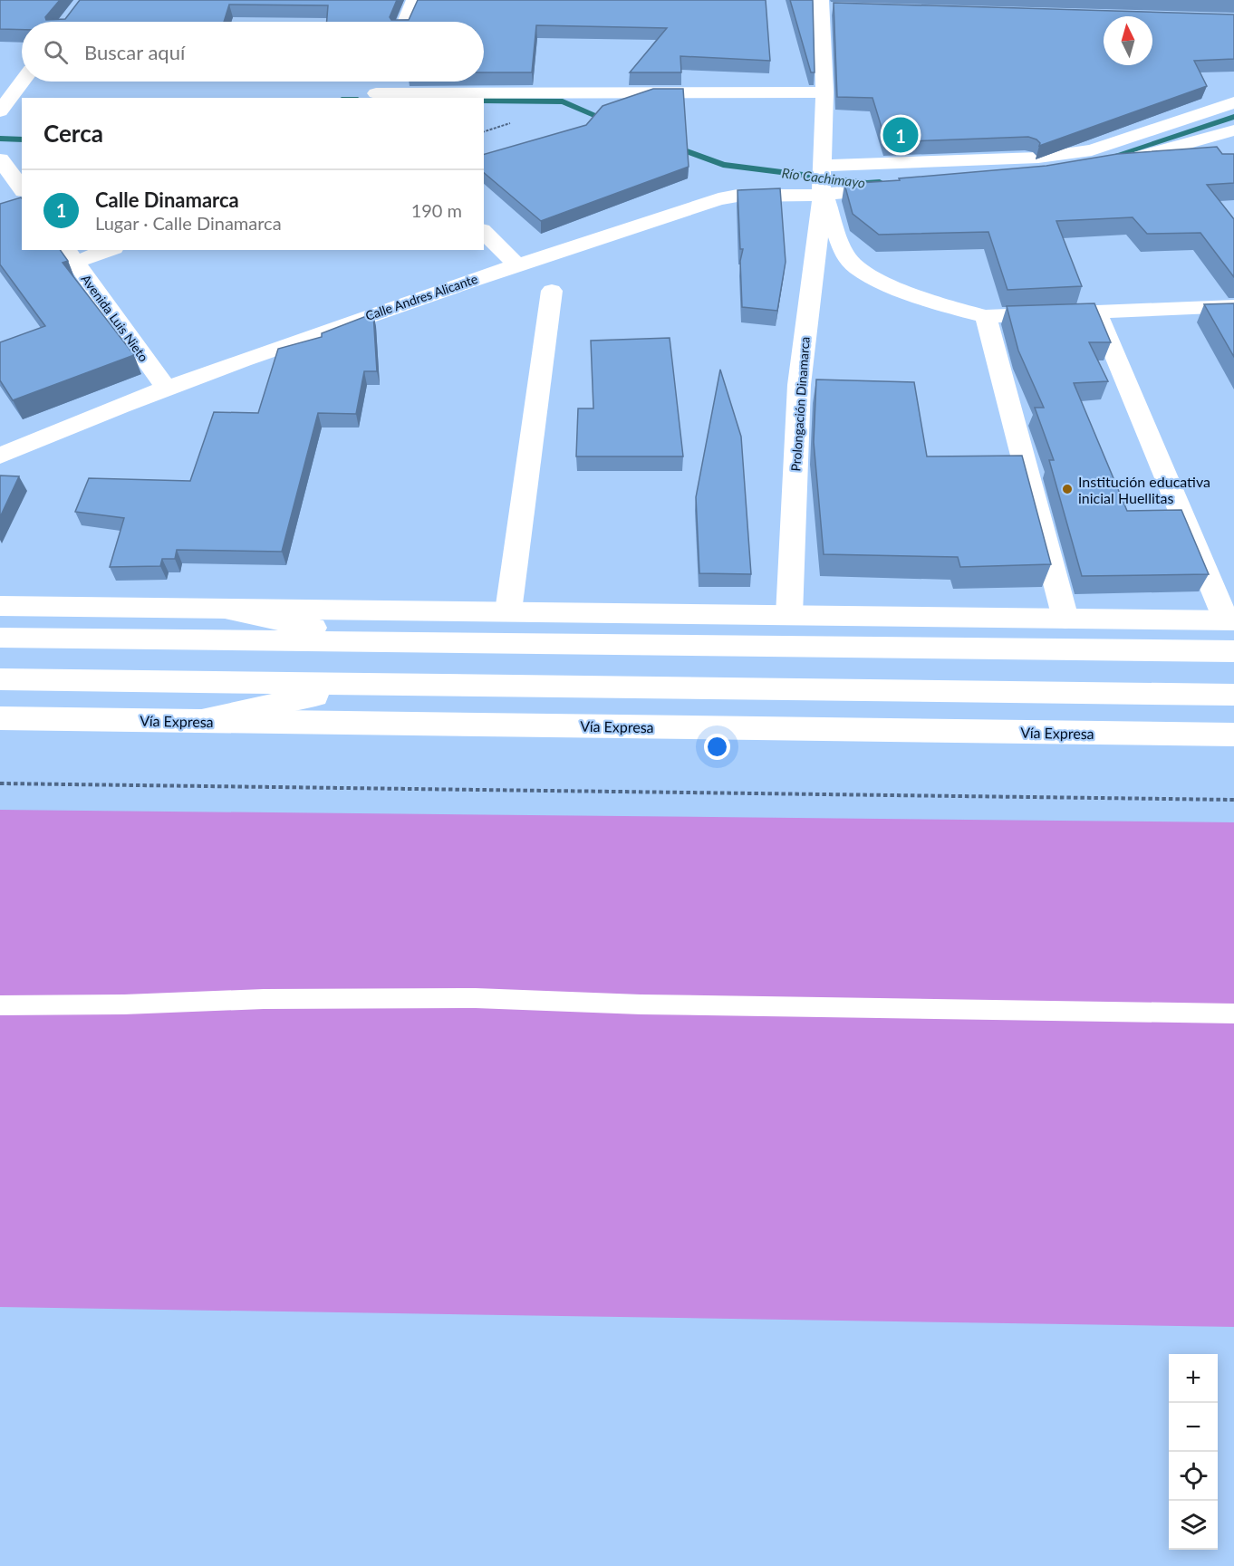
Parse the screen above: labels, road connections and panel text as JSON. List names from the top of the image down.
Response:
{
  "streets": {
    "street": [
      "Calle Andres Alicante",
      "Avenida Luis Nieto",
      "Prolongación Dinamarca",
      "Vía Expresa"
    ]
  },
  "crossings": [
    ["Calle Andres Alicante", "Avenida Luis Nieto"],
    ["Calle Andres Alicante", "Prolongación Dinamarca"]
  ],
  "water": ["Río Cachimayo"],
  "places": ["Institución educativa inicial Huellitas"],
  "north": "top",
  "page": {
    "search": "Buscar aquí",
    "heading": "Cerca",
    "pins": "1",
    "list": [
      {
        "mark": "1",
        "name": "Calle Dinamarca",
        "note": "Lugar · Calle Dinamarca",
        "value": "190 m"
      }
    ],
    "map_buttons": ["+", "−"]
  }
}
